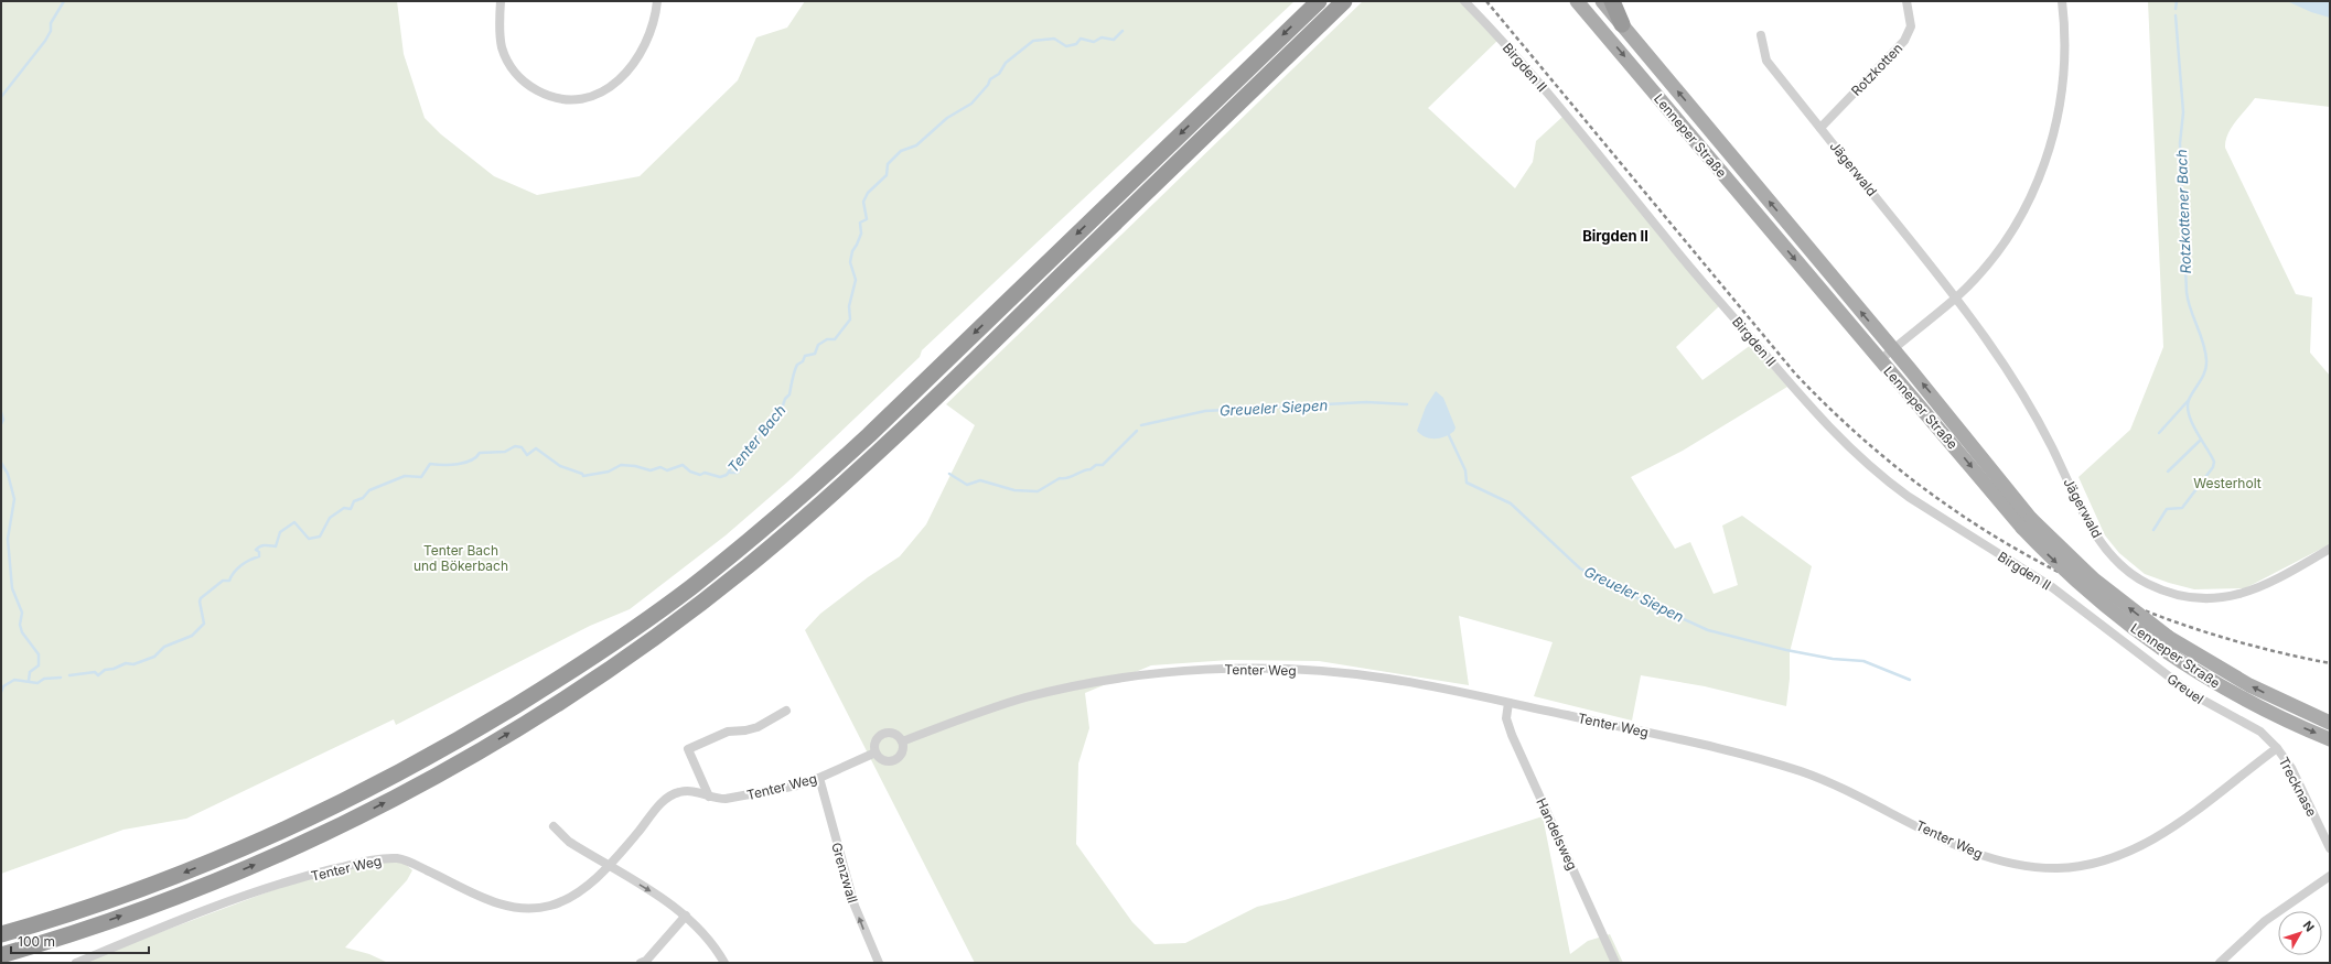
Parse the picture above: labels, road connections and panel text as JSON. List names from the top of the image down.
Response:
{
  "streets": {
    "main road": ["Lenneper Straße"],
    "street": [
      "Birgden II",
      "Rotzkotten",
      "Jägerwald",
      "Tenter Weg",
      "Greuel",
      "Trecknase",
      "Handelsweg",
      "Grenzwall"
    ]
  },
  "crossings": [
    ["Birgden II", "Greuel"],
    ["Rotzkotten", "Jägerwald"],
    ["Tenter Weg", "Greuel"],
    ["Tenter Weg", "Trecknase"],
    ["Tenter Weg", "Handelsweg"],
    ["Tenter Weg", "Grenzwall"],
    ["Greuel", "Trecknase"]
  ],
  "one_way": ["Grenzwall"],
  "districts": ["Birgden II"],
  "water": ["Rotzkottener Bach", "Greueler Siepen", "Tenter Bach"],
  "parks": ["Westerholt", "Tenter Bach und Bökerbach"],
  "scale_bar": "100 m",
  "north": "top right"
}
